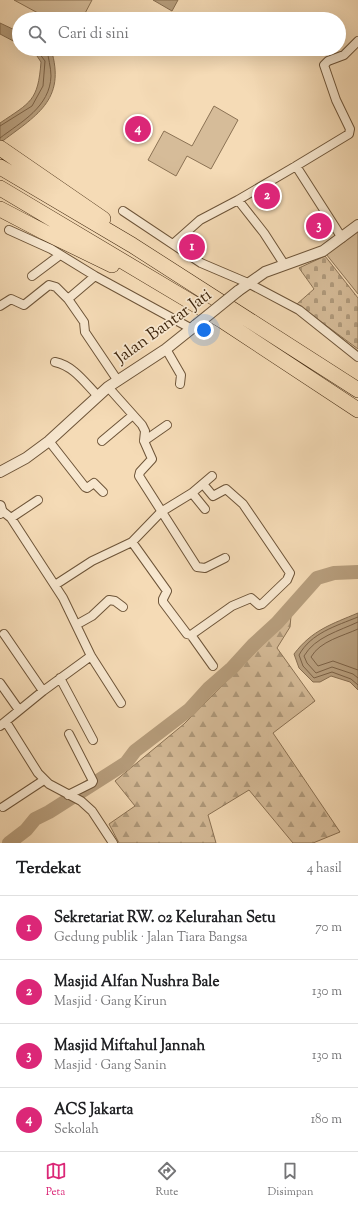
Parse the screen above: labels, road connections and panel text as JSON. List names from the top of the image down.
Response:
{
  "streets": {
    "street": ["Jalan Bantar Jati"]
  },
  "page": {
    "search": "Cari di sini",
    "pins": [
      "4",
      "2",
      "3",
      "1"
    ],
    "heading": ["Terdekat", "4 hasil"],
    "list": [
      {
        "mark": "1",
        "name": "Sekretariat RW. 02 Kelurahan Setu",
        "note": "Gedung publik · Jalan Tiara Bangsa",
        "value": "70 m"
      },
      {
        "mark": "2",
        "name": "Masjid Alfan Nushra Bale",
        "note": "Masjid · Gang Kirun",
        "value": "130 m"
      },
      {
        "mark": "3",
        "name": "Masjid Miftahul Jannah",
        "note": "Masjid · Gang Sanin",
        "value": "130 m"
      },
      {
        "mark": "4",
        "name": "ACS Jakarta",
        "note": "Sekolah",
        "value": "180 m"
      }
    ],
    "nav": ["Peta", "Rute", "Disimpan"]
  }
}
